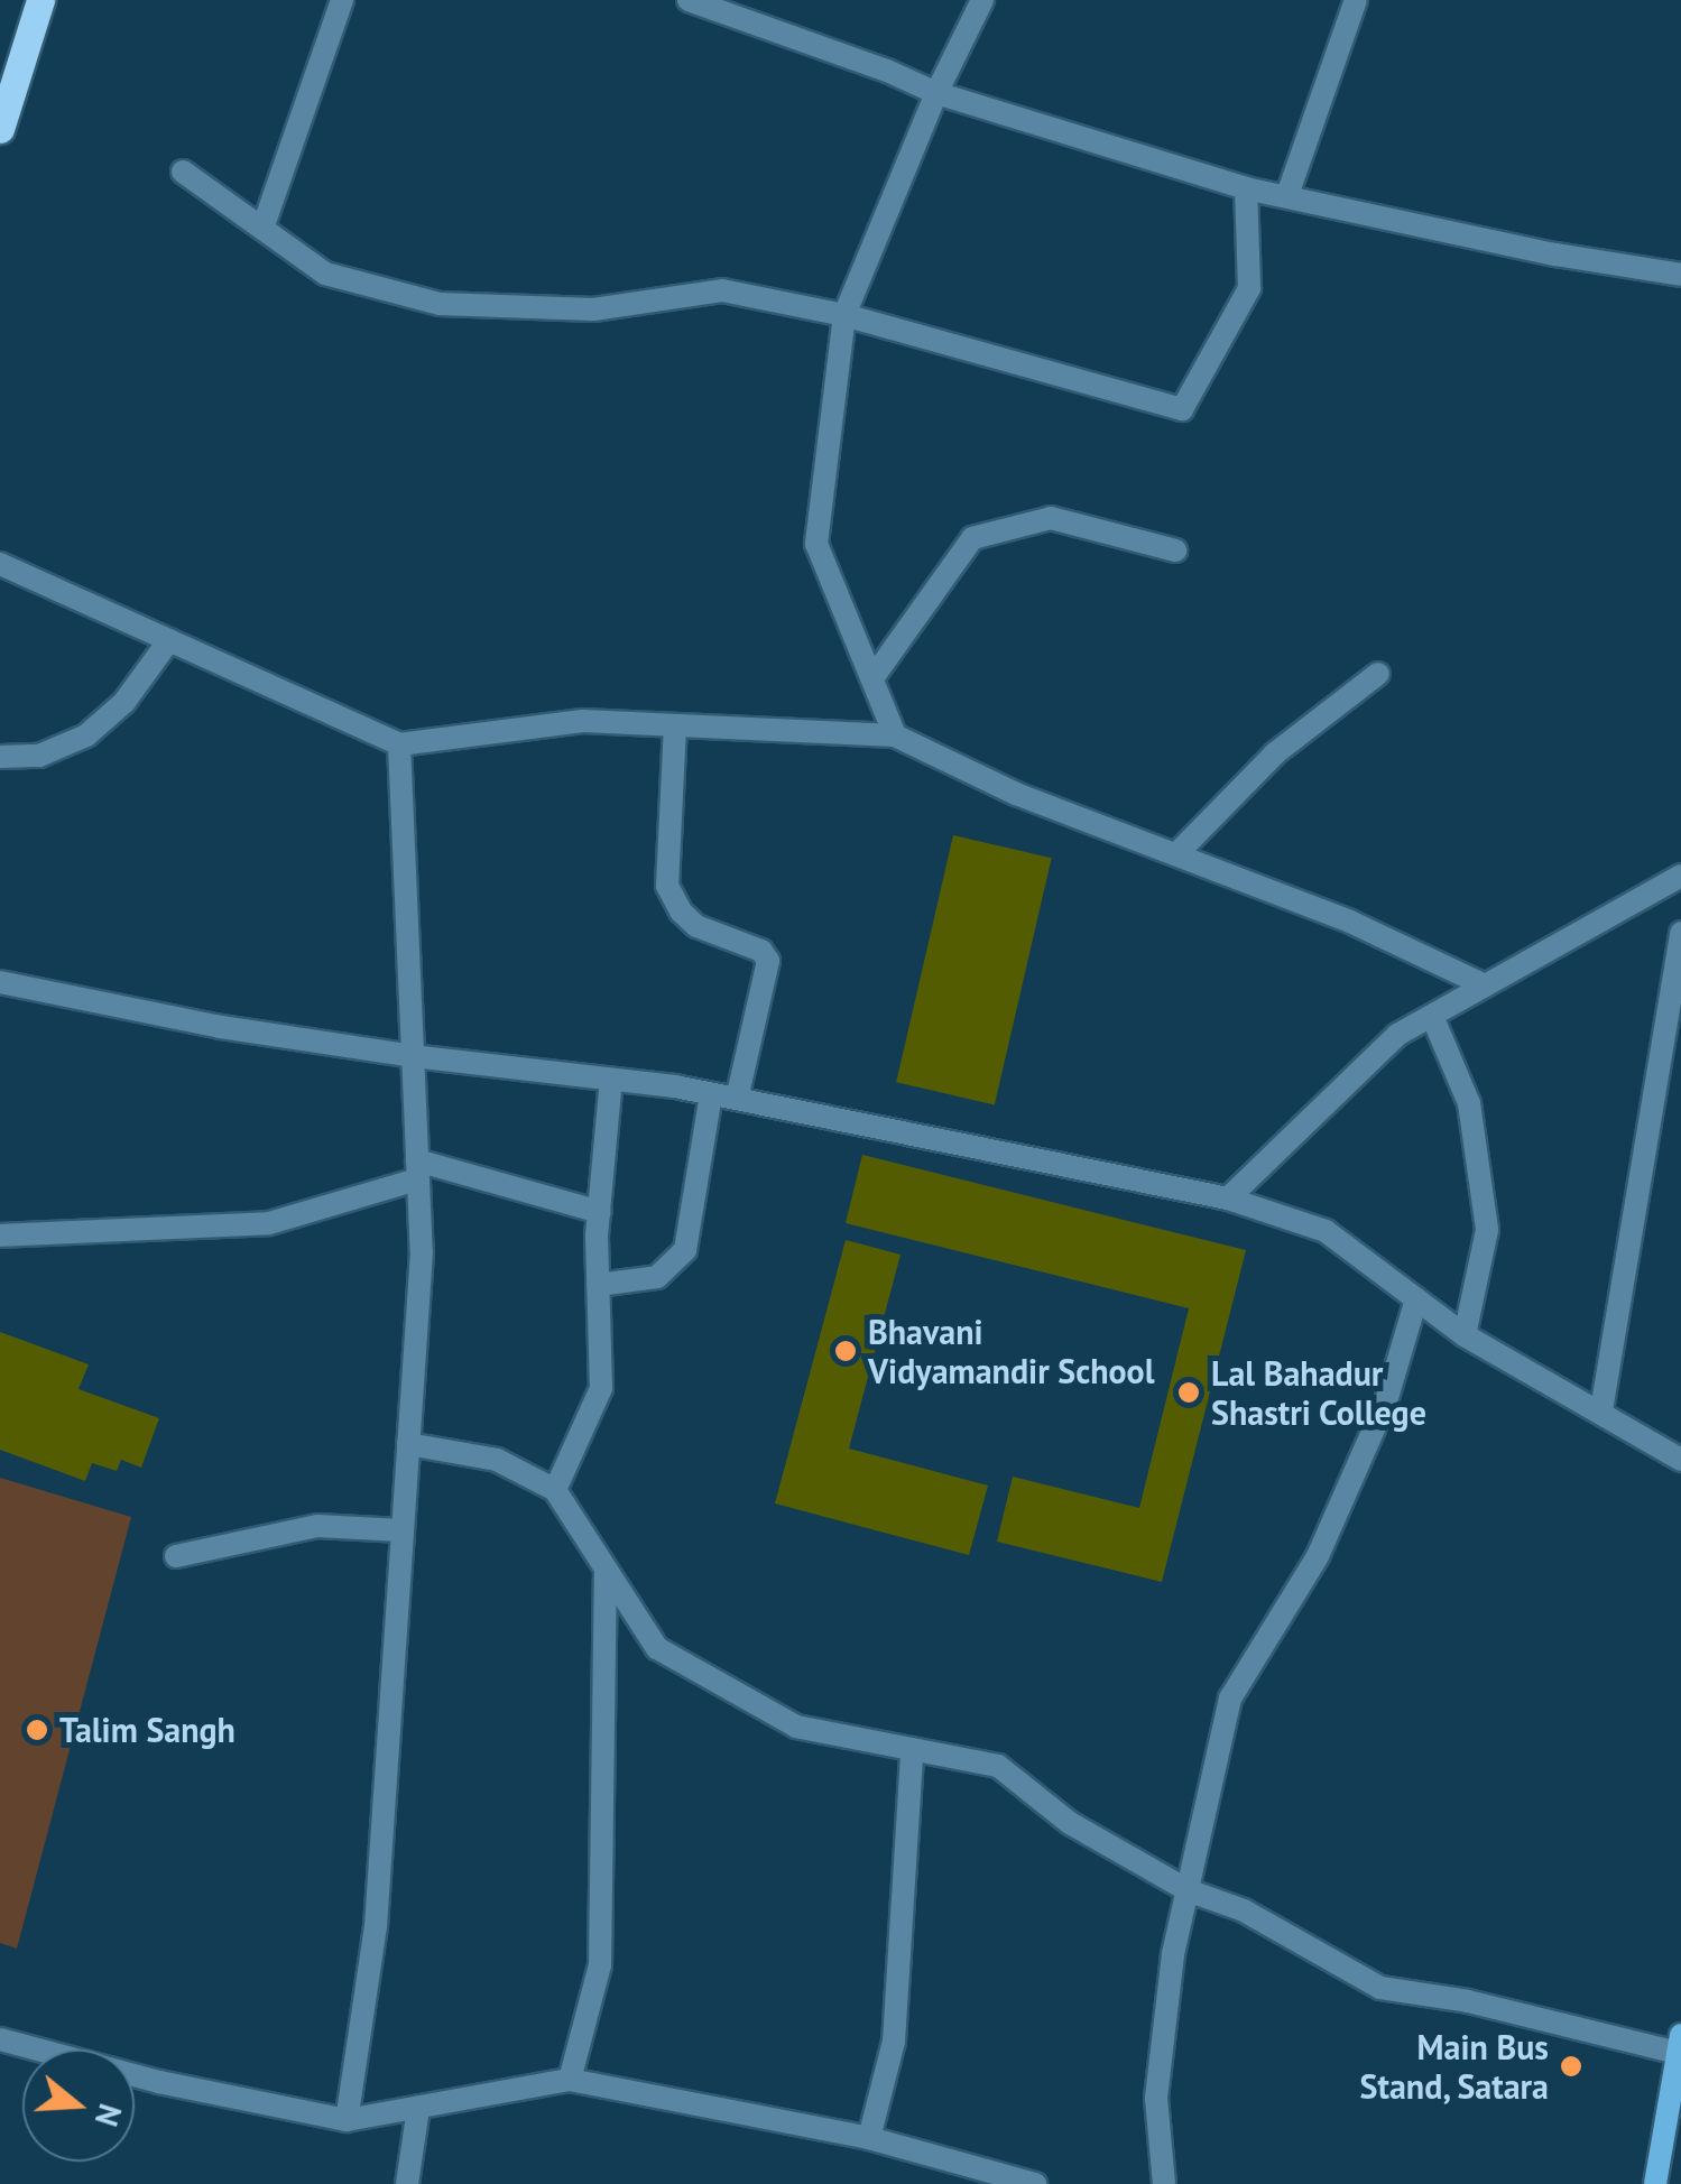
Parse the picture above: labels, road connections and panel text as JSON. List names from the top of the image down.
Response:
{
  "places": [
    "Bhavani Vidyamandir School",
    "Lal Bahadur Shastri College",
    "Talim Sangh",
    "Main Bus Stand, Satara"
  ],
  "north": "right"
}
